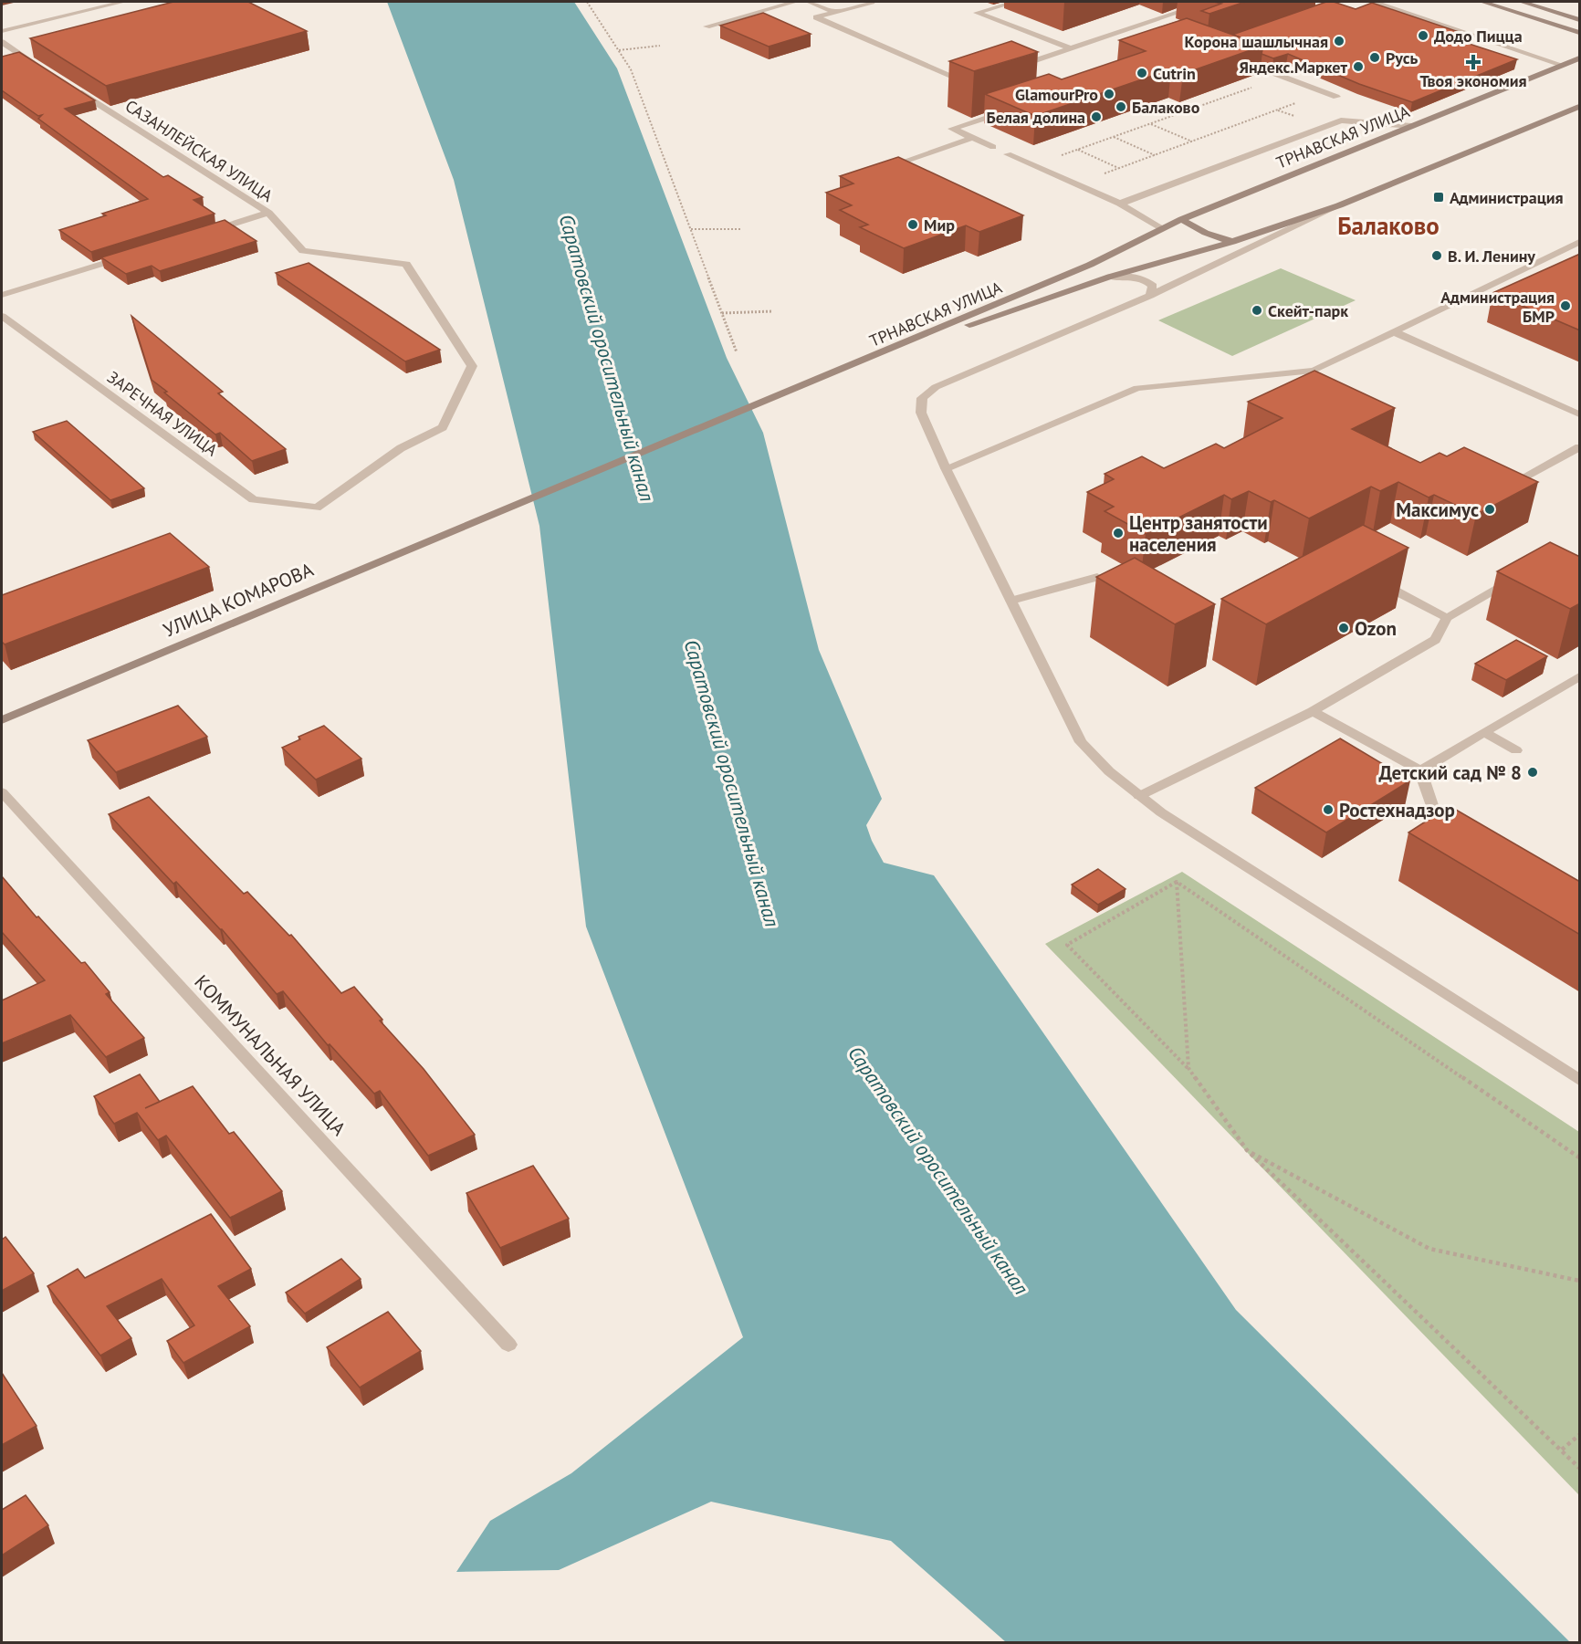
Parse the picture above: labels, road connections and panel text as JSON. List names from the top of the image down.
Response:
{
  "streets": {
    "main road": ["ТРНАВСКАЯ УЛИЦА", "УЛИЦА КОМАРОВА"],
    "street": ["САЗАНЛЕЙСКАЯ УЛИЦА", "ЗАРЕЧНАЯ УЛИЦА", "КОММУНАЛЬНАЯ УЛИЦА"]
  },
  "crossings": [
    ["ТРНАВСКАЯ УЛИЦА", "УЛИЦА КОМАРОВА"],
    ["САЗАНЛЕЙСКАЯ УЛИЦА", "ЗАРЕЧНАЯ УЛИЦА"]
  ],
  "districts": ["Балаково"],
  "water": ["Саратовский оросительный канал"],
  "places": {
    "other": [
      "Додо Пицца",
      "Корона шашлычная",
      "Русь",
      "Яндекс.Маркет",
      "Cutrin",
      "GlamourPro",
      "Балаково",
      "Белая долина",
      "Мир",
      "В. И. Ленину",
      "Администрация БМР",
      "Скейт-парк",
      "Максимус",
      "Центр занятости населения",
      "Ozon",
      "Детский сад № 8",
      "Ростехнадзор"
    ],
    "health": ["Твоя экономия"],
    "transit": ["Администрация"]
  }
}
